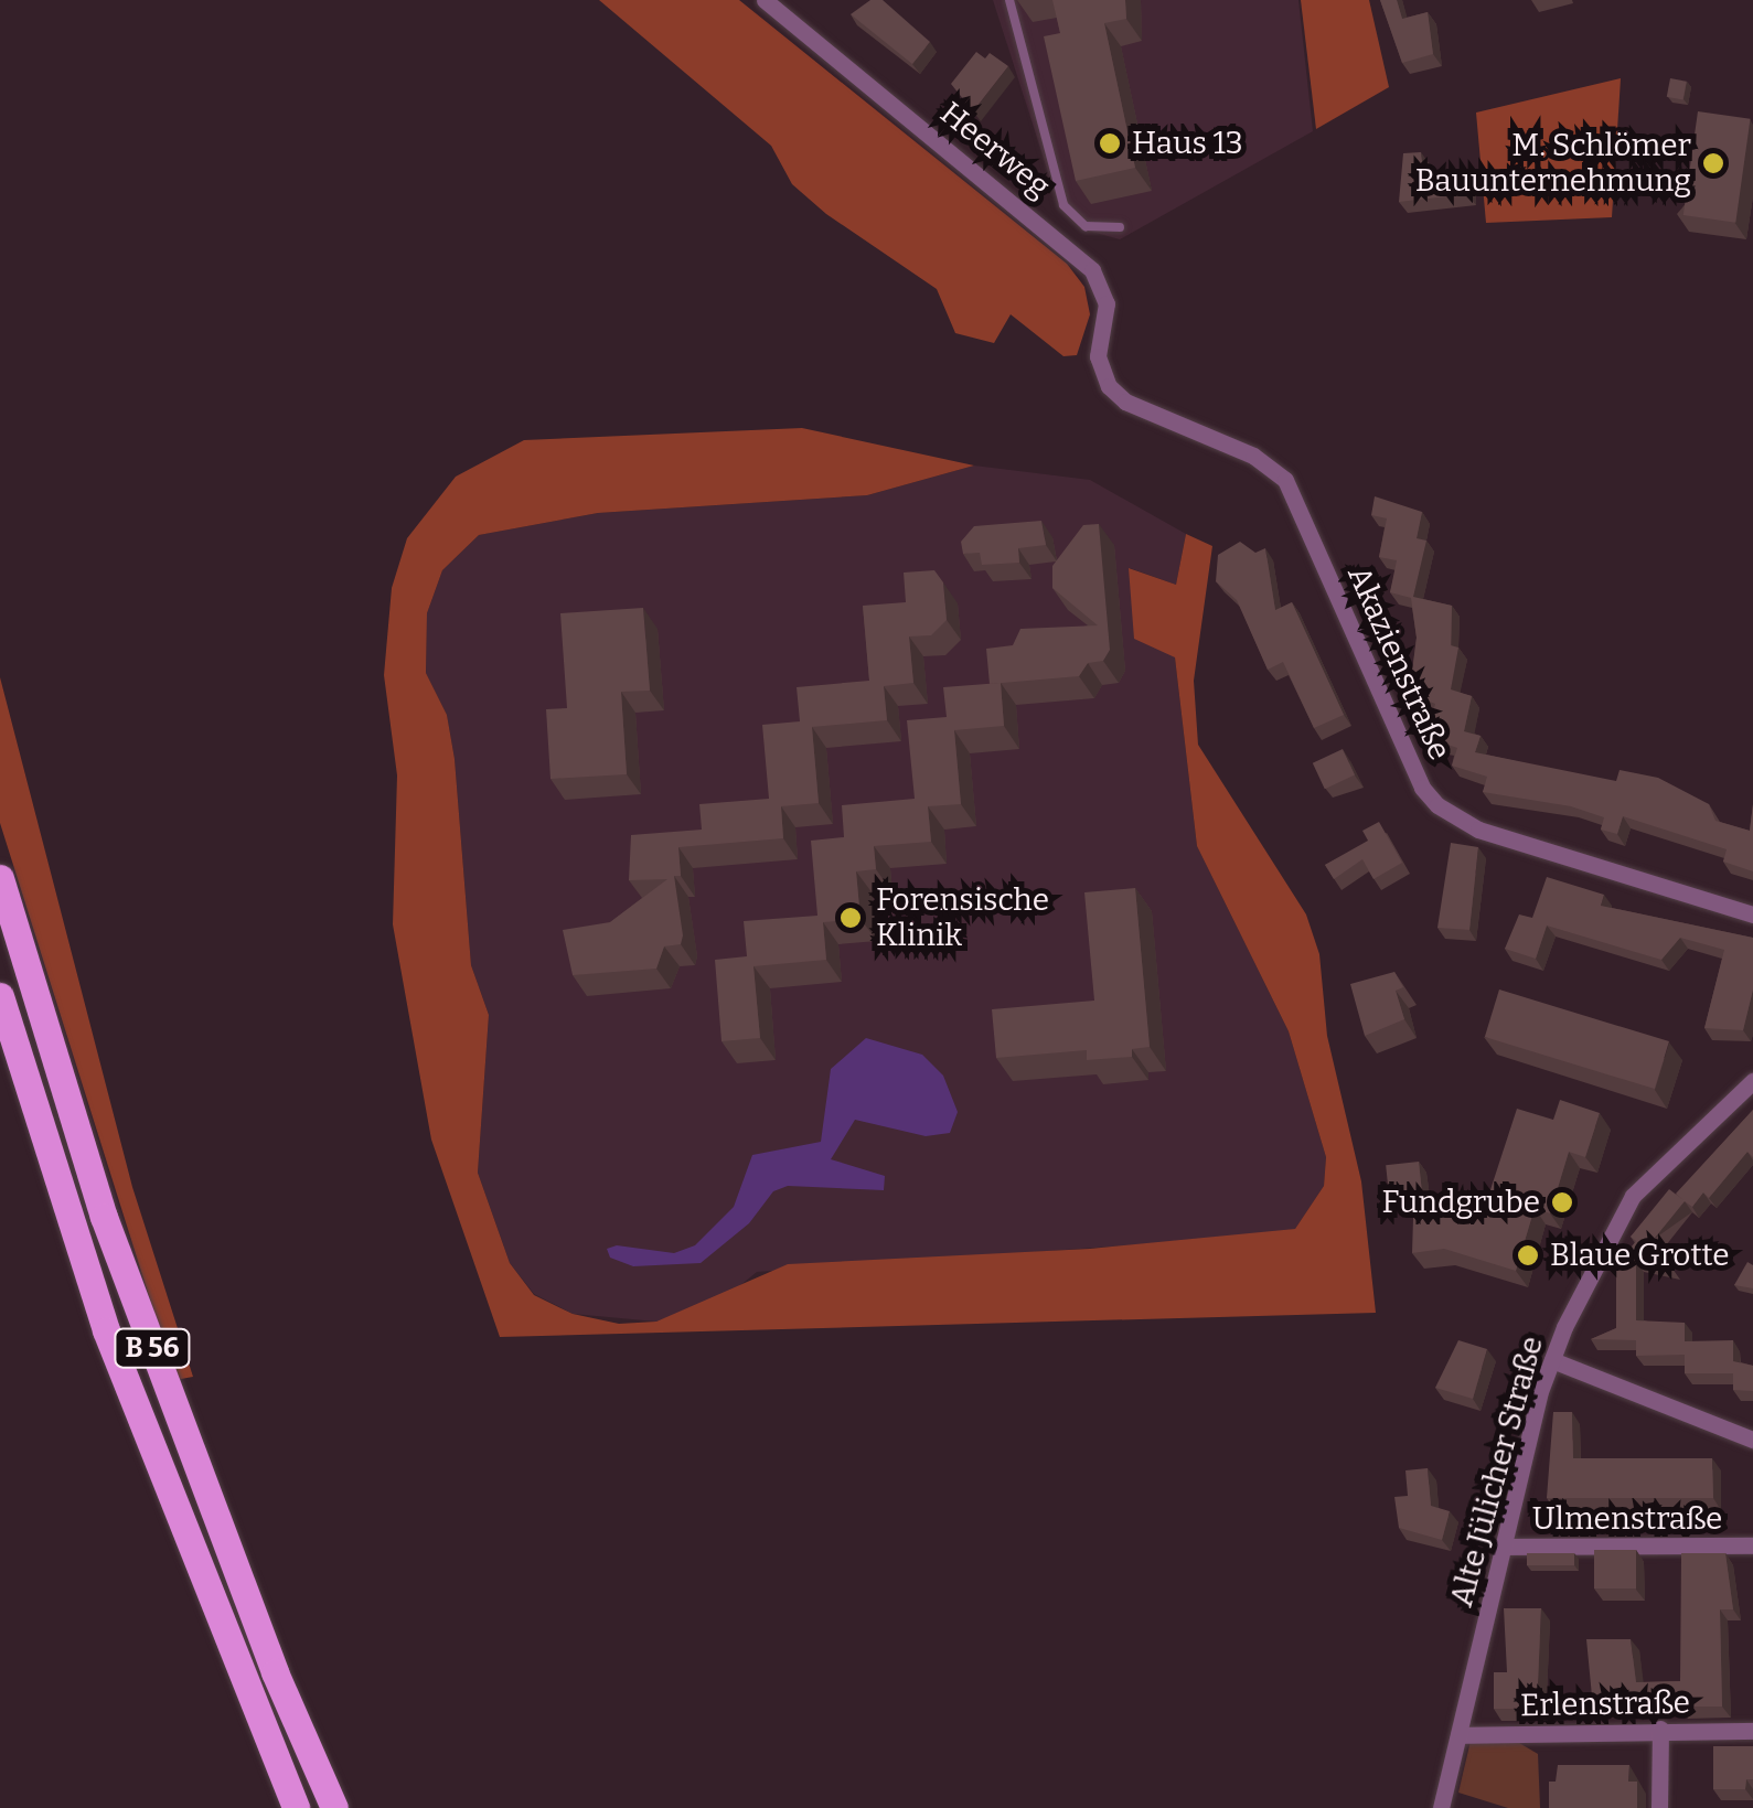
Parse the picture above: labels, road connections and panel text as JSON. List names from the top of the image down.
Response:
{
  "streets": {
    "main road": ["B 56"],
    "street": [
      "Heerweg",
      "Akazienstraße",
      "Alte Jülicher Straße",
      "Ulmenstraße",
      "Erlenstraße"
    ]
  },
  "crossings": [
    ["Heerweg", "Akazienstraße"],
    ["Alte Jülicher Straße", "Ulmenstraße"],
    ["Alte Jülicher Straße", "Erlenstraße"]
  ],
  "places": [
    "Haus 13",
    "M. Schlömer Bauunternehmung",
    "Forensische Klinik",
    "Fundgrube",
    "Blaue Grotte"
  ]
}
